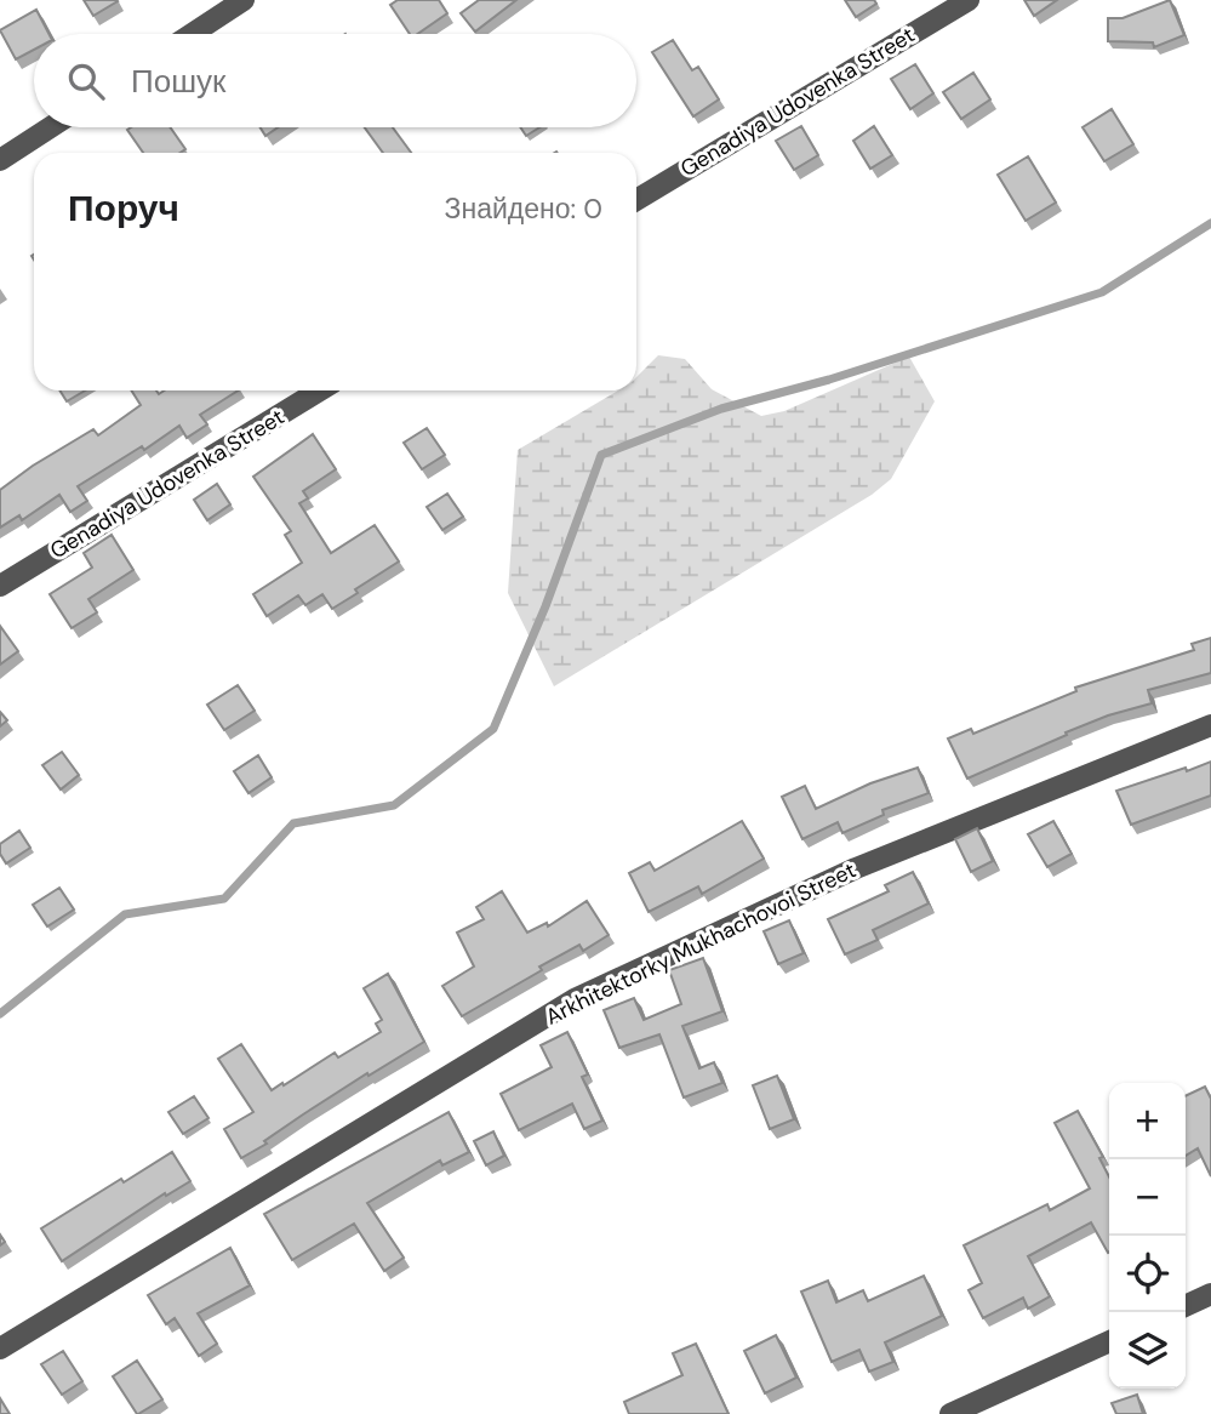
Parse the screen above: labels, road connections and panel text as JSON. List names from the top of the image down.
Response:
{
  "streets": {
    "street": ["Genadiya Udovenka Street", "Arkhitektorky Mukhachovoi Street"]
  },
  "page": {
    "search": "Пошук",
    "heading": ["Поруч", "Знайдено: 0"],
    "map_buttons": ["+", "−"]
  }
}
